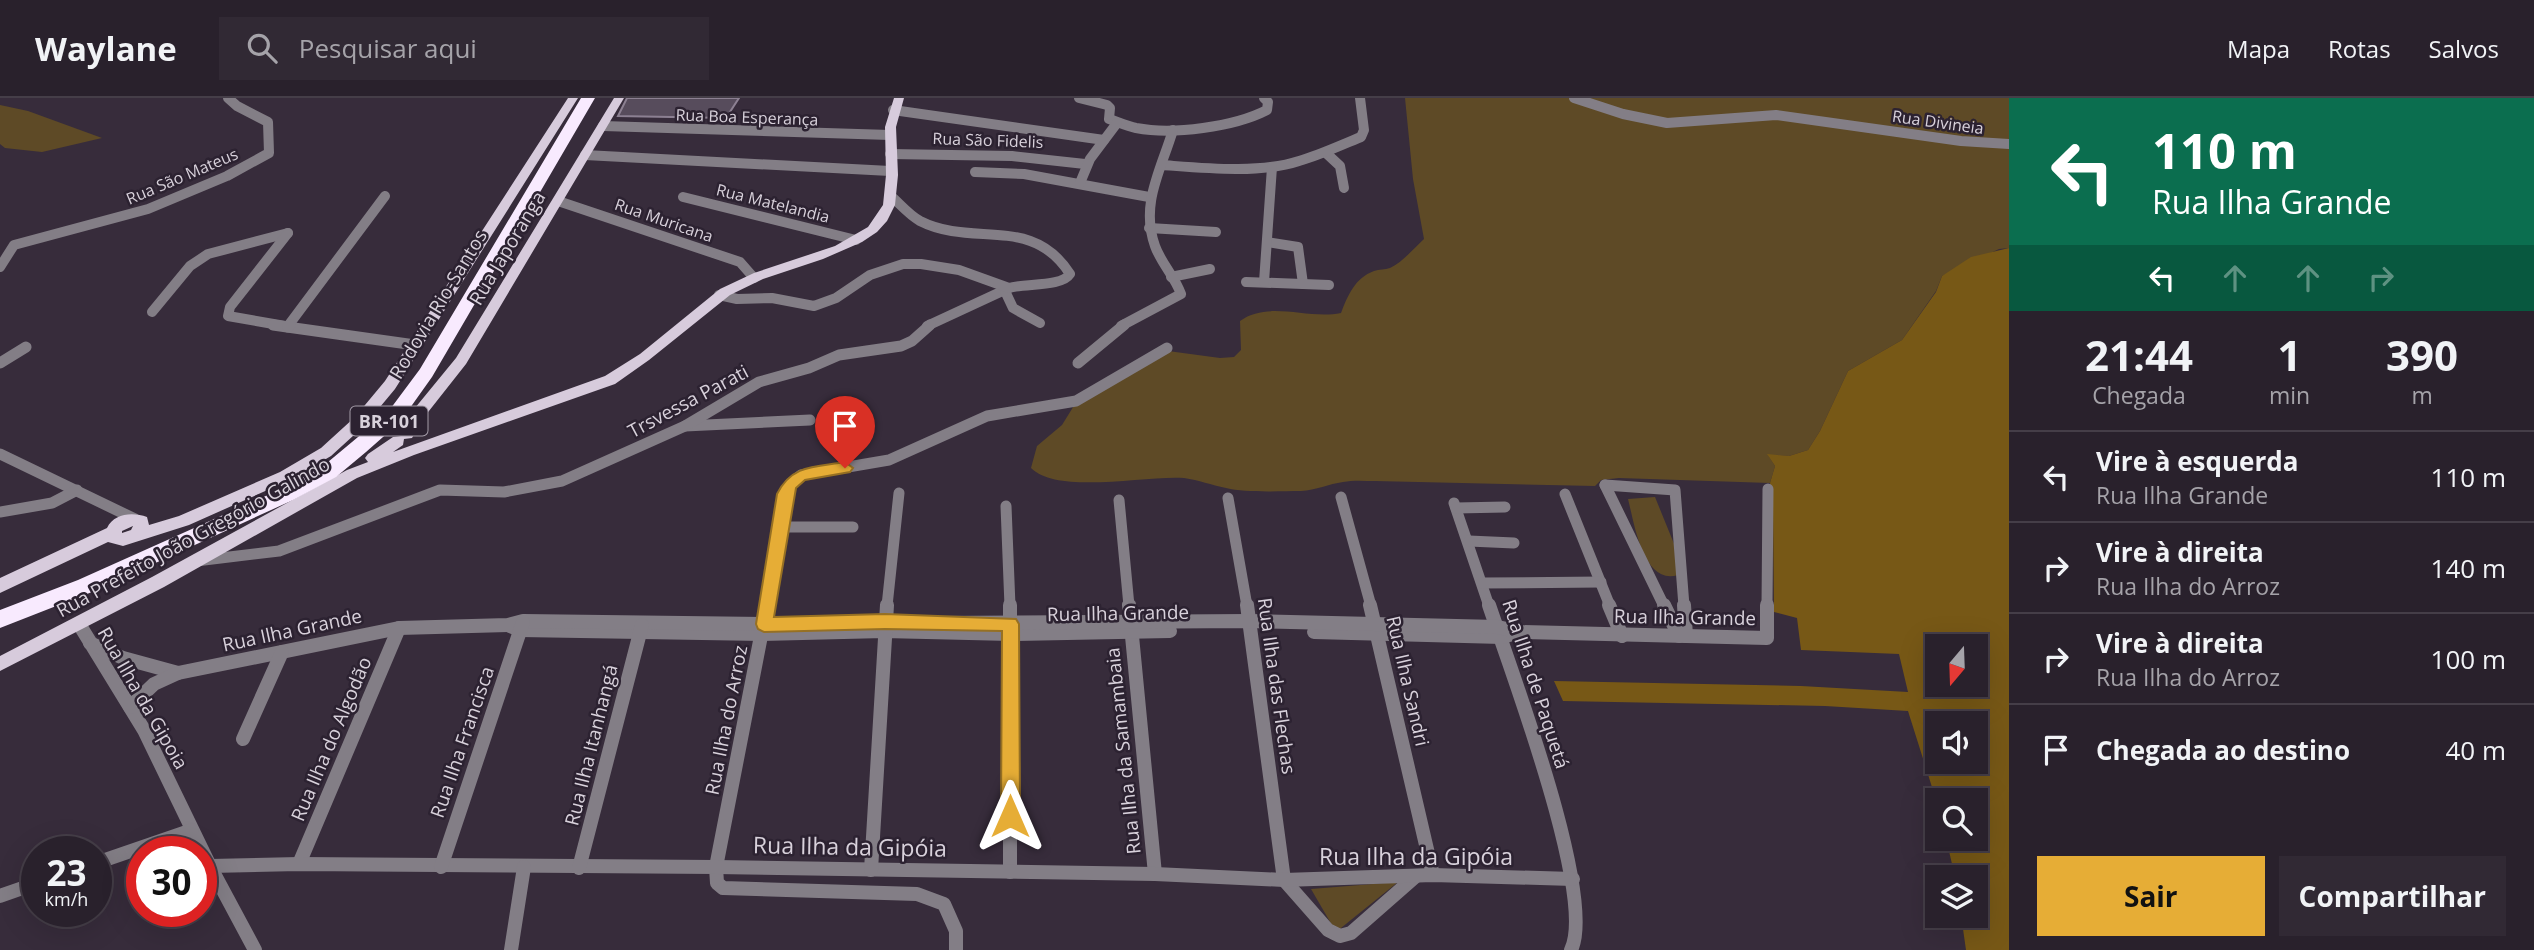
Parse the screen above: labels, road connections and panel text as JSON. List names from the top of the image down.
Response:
{
  "streets": {
    "highway": ["Rodovia Rio-Santos", "BR-101"],
    "main road": ["Rua Japoranga", "Rua Prefeito João Gregório Galindo"],
    "street": [
      "Rua Boa Esperança",
      "Rua Divineia",
      "Rua São Fidelis",
      "Rua São Mateus",
      "Rua Matelandia",
      "Rua Muricana",
      "Trsvessa Parati",
      "Rua Ilha Grande",
      "Rua Ilha Sandri",
      "Rua Ilha de Paquetá",
      "Rua Ilha das Flechas",
      "Rua Ilha da Gipoia",
      "Rua Ilha do Arroz",
      "Rua Ilha do Algodão",
      "Rua Ilha Francisca",
      "Rua Ilha Itanhangá",
      "Rua Ilha da Samambaia",
      "Rua Ilha da Gipóia"
    ]
  },
  "crossings": [
    ["Rua Boa Esperança", "Rua Japoranga"],
    ["Rua Boa Esperança", "Rua Prefeito João Gregório Galindo"],
    ["Rua São Fidelis", "Rua Prefeito João Gregório Galindo"],
    ["Rua Matelandia", "Rua Prefeito João Gregório Galindo"],
    ["Rua Muricana", "Rua Japoranga"],
    ["Rua Muricana", "Rua Prefeito João Gregório Galindo"],
    ["Rua Japoranga", "Rua Prefeito João Gregório Galindo"],
    ["Trsvessa Parati", "Rua Prefeito João Gregório Galindo"],
    ["Rua Prefeito João Gregório Galindo", "Rua Ilha da Gipoia"],
    ["Rua Ilha Grande", "Rua Ilha Sandri"],
    ["Rua Ilha Grande", "Rua Ilha de Paquetá"],
    ["Rua Ilha Grande", "Rua Ilha das Flechas"],
    ["Rua Ilha Grande", "Rua Ilha da Gipoia"],
    ["Rua Ilha Grande", "Rua Ilha do Arroz"],
    ["Rua Ilha Grande", "Rua Ilha do Algodão"],
    ["Rua Ilha Grande", "Rua Ilha Francisca"],
    ["Rua Ilha Grande", "Rua Ilha Itanhangá"],
    ["Rua Ilha Grande", "Rua Ilha da Samambaia"],
    ["Rua Ilha Sandri", "Rua Ilha da Gipóia"],
    ["Rua Ilha de Paquetá", "Rua Ilha da Gipóia"],
    ["Rua Ilha das Flechas", "Rua Ilha da Gipóia"],
    ["Rua Ilha do Arroz", "Rua Ilha da Gipóia"],
    ["Rua Ilha do Algodão", "Rua Ilha da Gipóia"],
    ["Rua Ilha Francisca", "Rua Ilha da Gipóia"],
    ["Rua Ilha Itanhangá", "Rua Ilha da Gipóia"],
    ["Rua Ilha da Samambaia", "Rua Ilha da Gipóia"]
  ],
  "north": "bottom",
  "page": {
    "header": "Waylane",
    "search": "Pesquisar aqui",
    "nav": ["Mapa", "Rotas", "Salvos"],
    "turn": ["110 m", "Rua Ilha Grande"],
    "eta": [
      "21:44",
      "Chegada",
      "1",
      "min",
      "390",
      "m"
    ],
    "list": [
      {
        "name": "Vire à esquerda",
        "note": "Rua Ilha Grande",
        "value": "110 m"
      },
      {
        "name": "Vire à direita",
        "note": "Rua Ilha do Arroz",
        "value": "140 m"
      },
      {
        "name": "Vire à direita",
        "note": "Rua Ilha do Arroz",
        "value": "100 m"
      },
      {
        "name": "Chegada ao destino",
        "value": "40 m"
      }
    ],
    "speed": "23 km/h",
    "limit": "30",
    "buttons": ["Sair", "Compartilhar"]
  }
}
